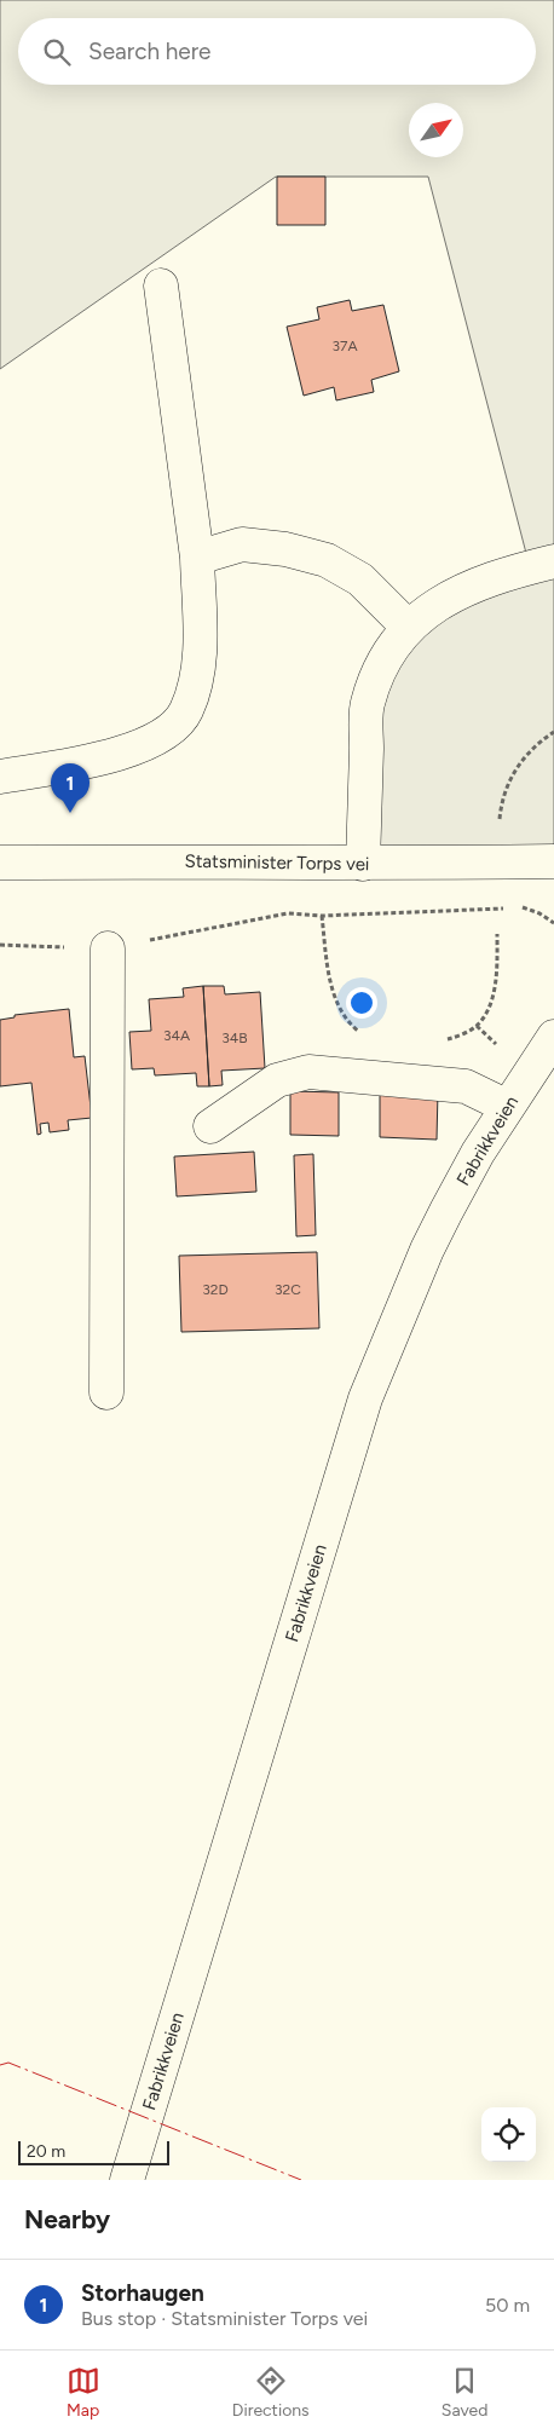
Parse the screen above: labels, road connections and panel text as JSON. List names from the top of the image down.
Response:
{
  "streets": {
    "main road": ["Statsminister Torps vei", "Fabrikkveien"]
  },
  "house_numbers": [
    "37A",
    "34A",
    "34B",
    "32D",
    "32C"
  ],
  "scale_bar": "20 m",
  "north": "top right",
  "page": {
    "search": "Search here",
    "pins": "1",
    "scale": "20 m",
    "heading": "Nearby",
    "list": [
      {
        "mark": "1",
        "name": "Storhaugen",
        "note": "Bus stop · Statsminister Torps vei",
        "value": "50 m"
      }
    ],
    "nav": ["Map", "Directions", "Saved"]
  }
}
